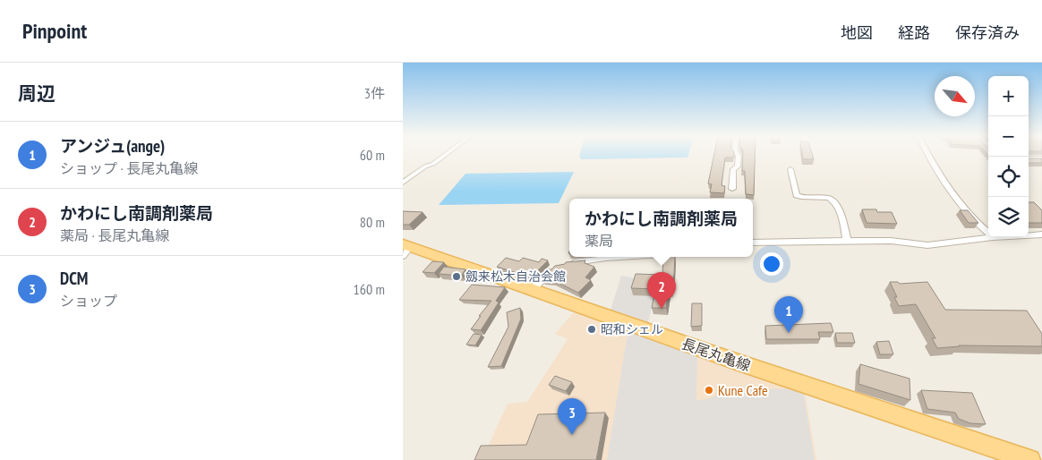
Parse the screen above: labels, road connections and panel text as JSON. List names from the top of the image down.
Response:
{
  "streets": {
    "main road": ["長尾丸亀線"]
  },
  "places": ["劔来松木自治会館", "昭和シェル", "Kune Cafe"],
  "north": "bottom right",
  "page": {
    "header": "Pinpoint",
    "nav": ["地図", "経路", "保存済み"],
    "heading": ["周辺", "3件"],
    "map_buttons": ["+", "−"],
    "list": [
      {
        "mark": "1",
        "name": "アンジュ(ange)",
        "note": "ショップ · 長尾丸亀線",
        "value": "60 m"
      },
      {
        "mark": "2",
        "name": "かわにし南調剤薬局",
        "note": "薬局 · 長尾丸亀線",
        "value": "80 m"
      },
      {
        "mark": "3",
        "name": "DCM",
        "note": "ショップ",
        "value": "160 m"
      }
    ],
    "popup": ["かわにし南調剤薬局", "薬局"],
    "pins": ["2", "1", "3"]
  }
}
